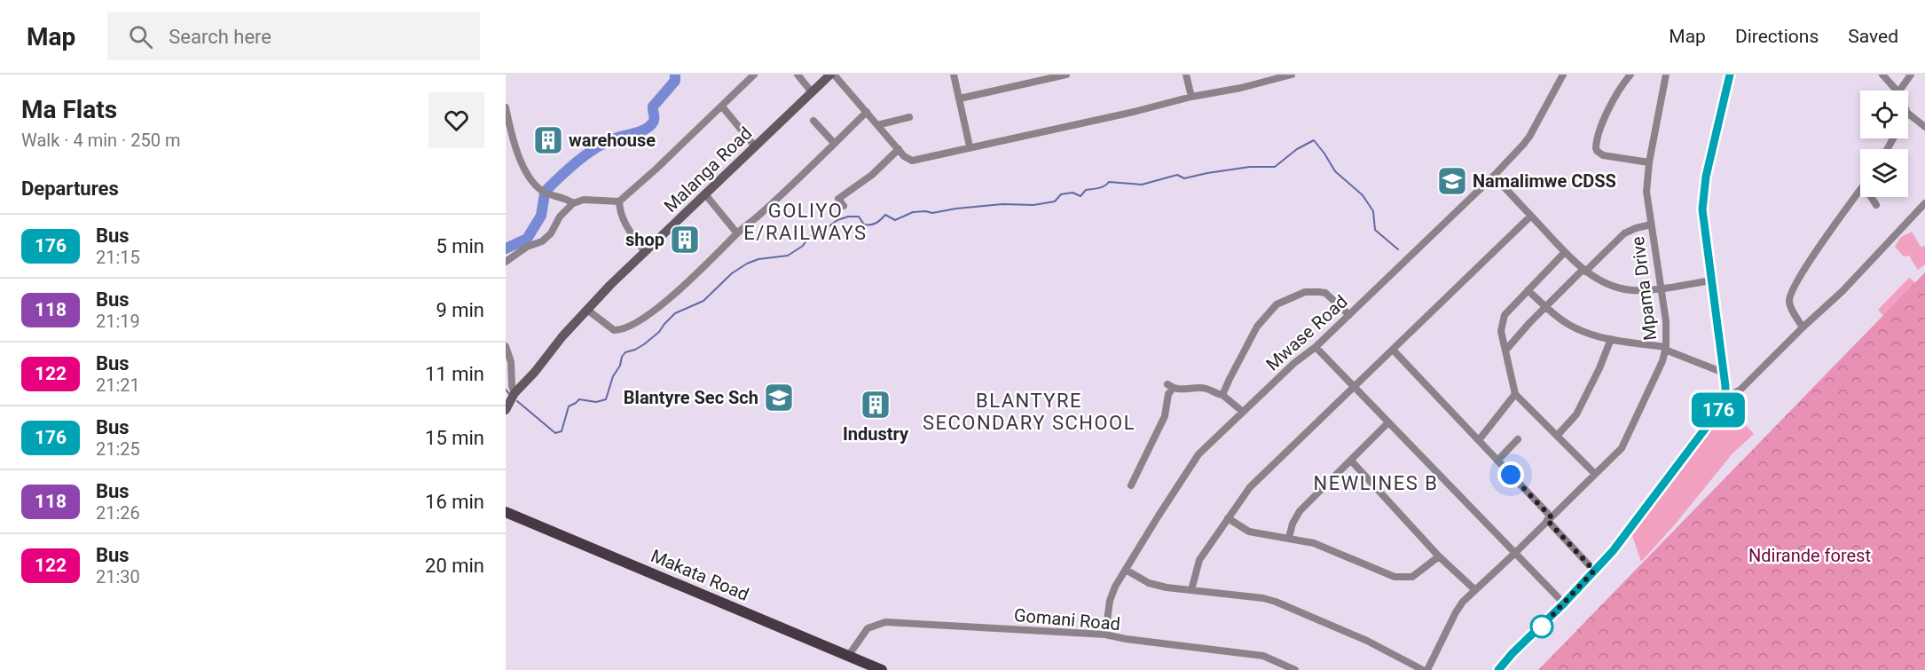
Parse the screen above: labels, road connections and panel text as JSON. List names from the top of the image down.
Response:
{
  "streets": {
    "main road": ["Makata Road"],
    "street": [
      "Malanga Road",
      "Mpama Drive",
      "Mwase Road",
      "Gomani Road"
    ]
  },
  "crossings": [
    ["Mwase Road", "Gomani Road"],
    ["Makata Road", "Gomani Road"]
  ],
  "districts": ["GOLIYO E/RAILWAYS", "BLANTYRE SECONDARY SCHOOL", "NEWLINES B"],
  "parks": ["Ndirande forest"],
  "places": {
    "building": ["warehouse", "shop", "Industry"],
    "school or university": ["Namalimwe CDSS", "Blantyre Sec Sch"]
  },
  "lines": ["bus line 176"],
  "page": {
    "header": "Map",
    "search": "Search here",
    "nav": ["Map", "Directions", "Saved"],
    "heading": [
      ["Ma Flats", "Walk · 4 min · 250 m"],
      "Departures"
    ],
    "on_map": "176",
    "list": [
      {
        "mark": "176",
        "name": "Bus",
        "note": "21:15",
        "value": "5 min"
      },
      {
        "mark": "118",
        "name": "Bus",
        "note": "21:19",
        "value": "9 min"
      },
      {
        "mark": "122",
        "name": "Bus",
        "note": "21:21",
        "value": "11 min"
      },
      {
        "mark": "176",
        "name": "Bus",
        "note": "21:25",
        "value": "15 min"
      },
      {
        "mark": "118",
        "name": "Bus",
        "note": "21:26",
        "value": "16 min"
      },
      {
        "mark": "122",
        "name": "Bus",
        "note": "21:30",
        "value": "20 min"
      }
    ]
  }
}
